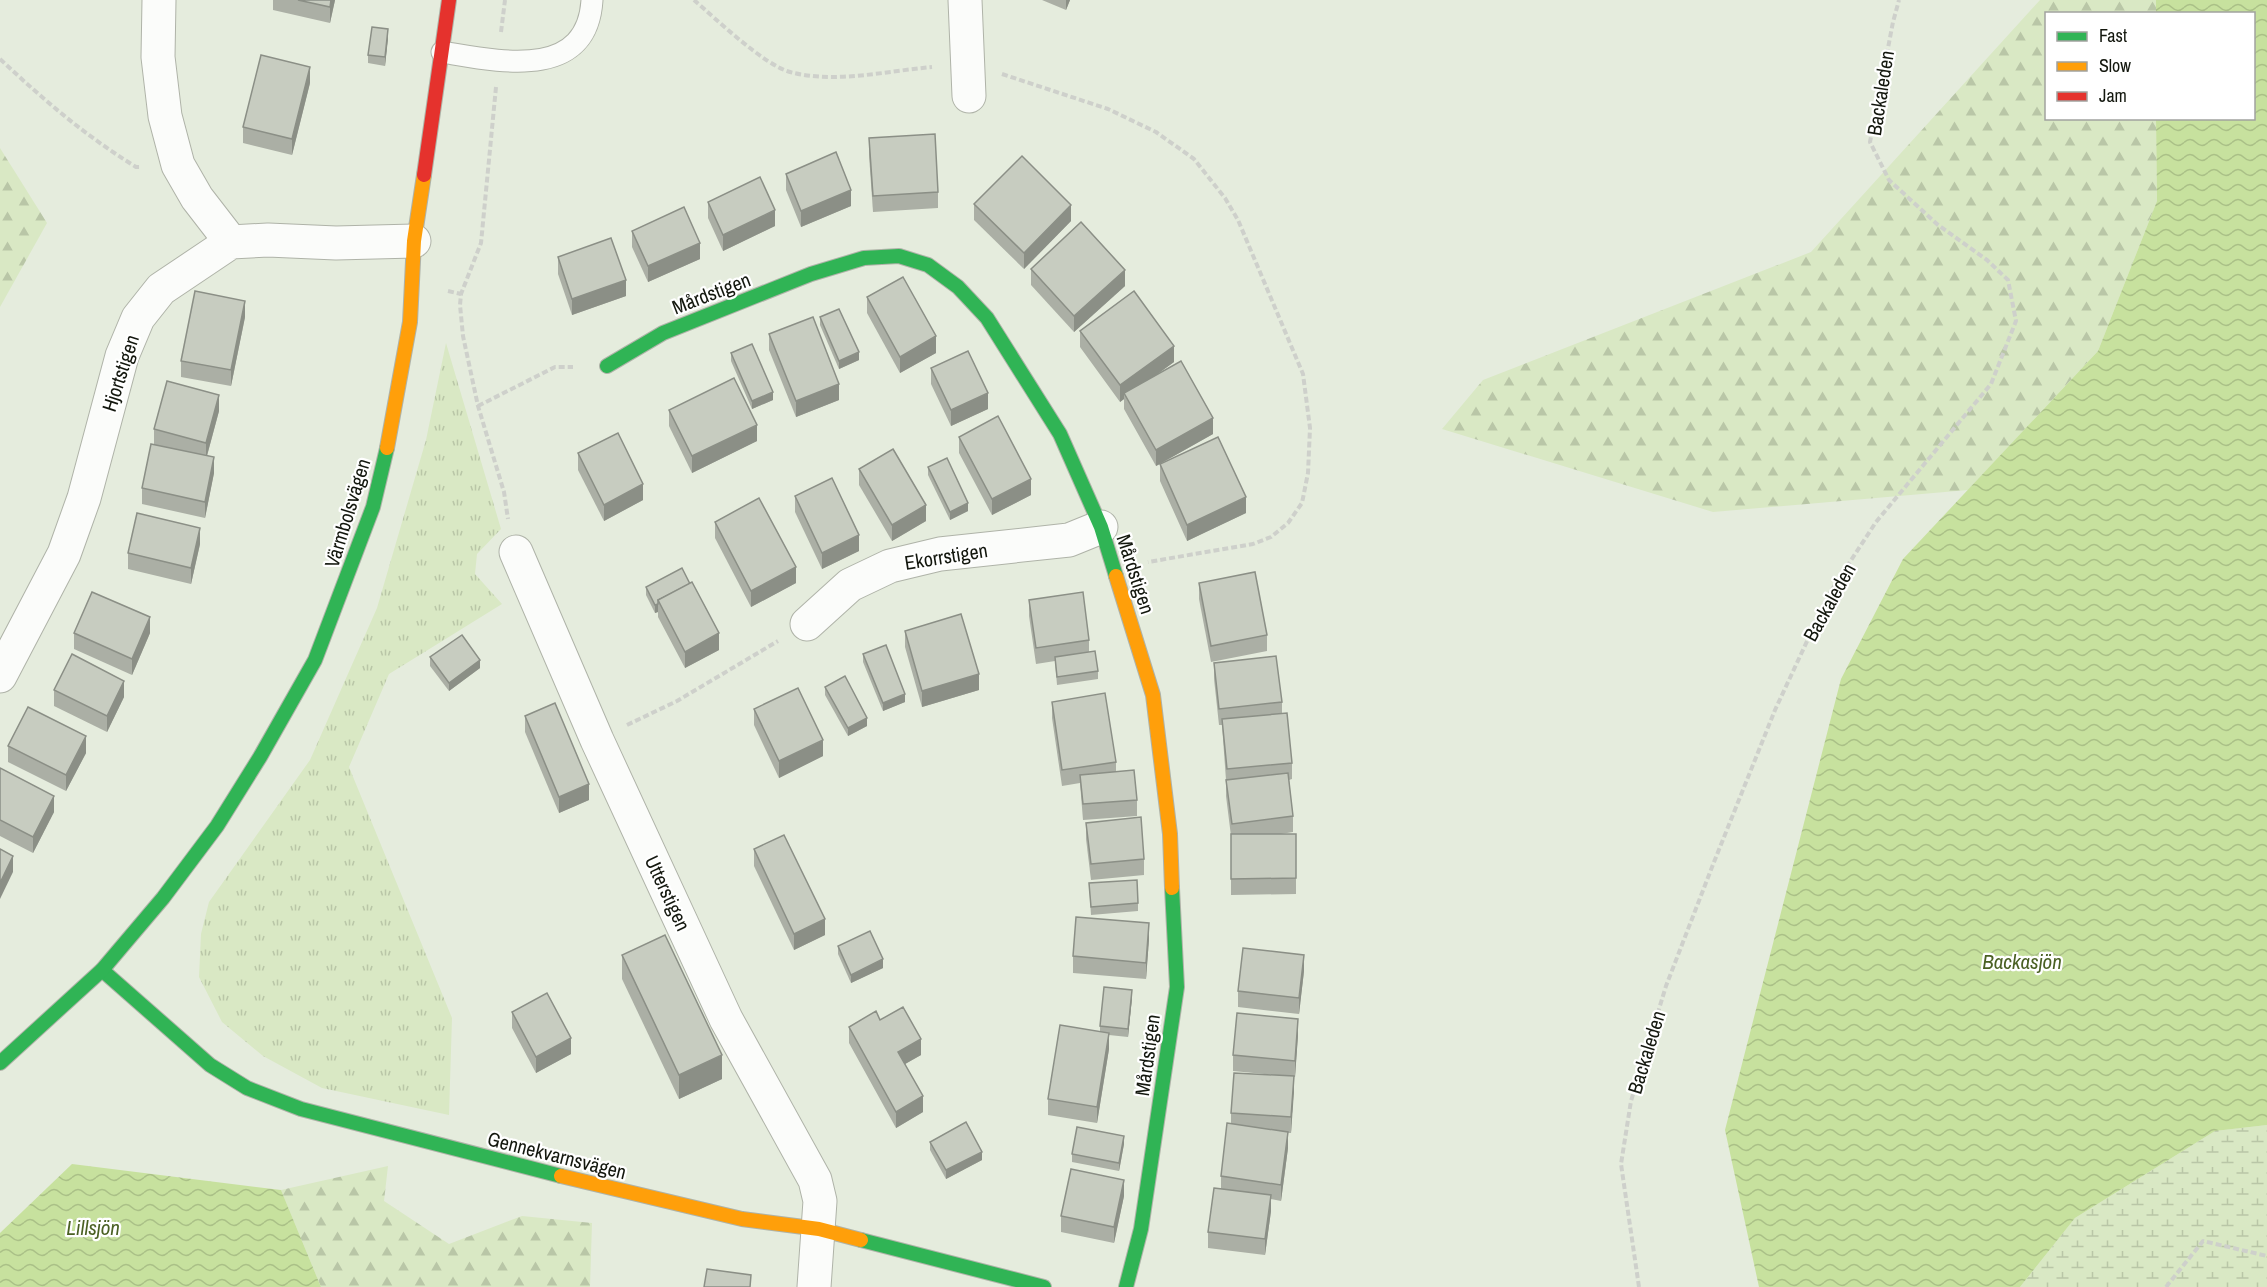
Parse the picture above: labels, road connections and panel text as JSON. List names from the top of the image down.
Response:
{
  "streets": {
    "street": [
      "Mårdstigen",
      "Hjortstigen",
      "Värmbolsvägen",
      "Ekorrstigen",
      "Utterstigen",
      "Gennekvarnsvägen"
    ],
    "path": ["Backaleden"]
  },
  "crossings": [
    ["Mårdstigen", "Ekorrstigen"],
    ["Värmbolsvägen", "Gennekvarnsvägen"],
    ["Utterstigen", "Gennekvarnsvägen"]
  ],
  "water": ["Backasjön", "Lillsjön"],
  "legend": ["Fast", "Slow", "Jam"]
}
